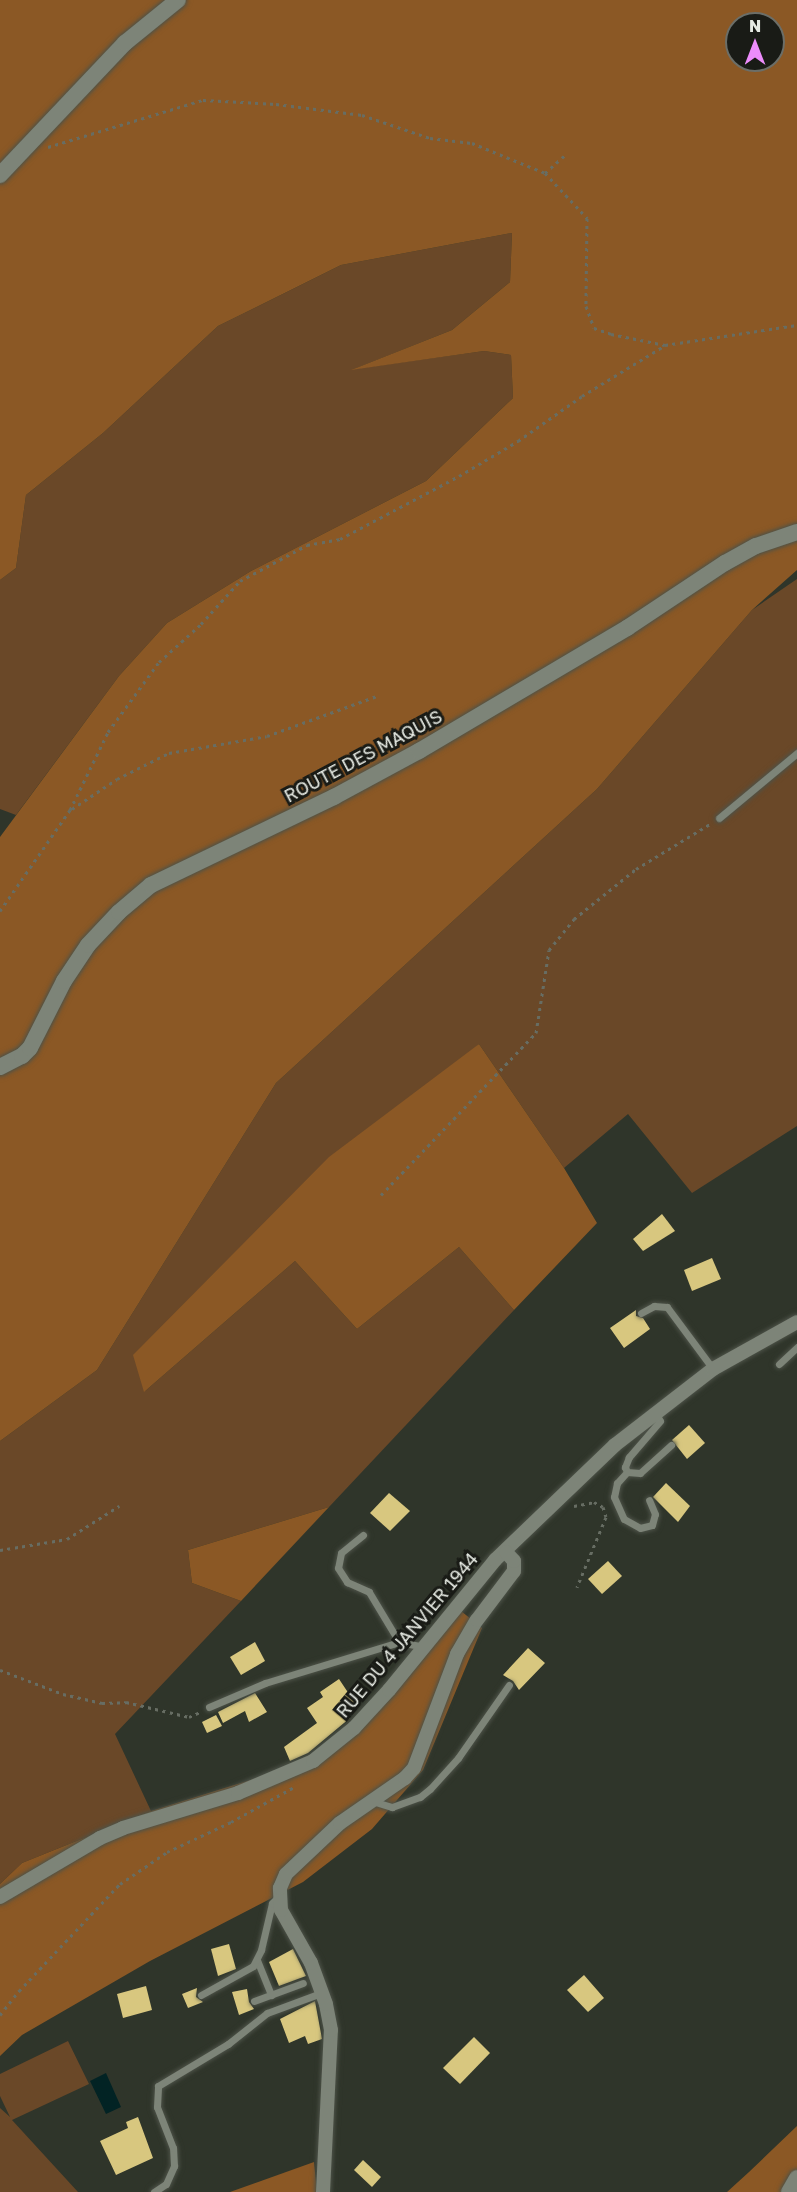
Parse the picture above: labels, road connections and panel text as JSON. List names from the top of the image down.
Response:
{
  "streets": {
    "street": ["ROUTE DES MAQUIS", "RUE DU 4 JANVIER 1944"]
  },
  "north": "top"
}
